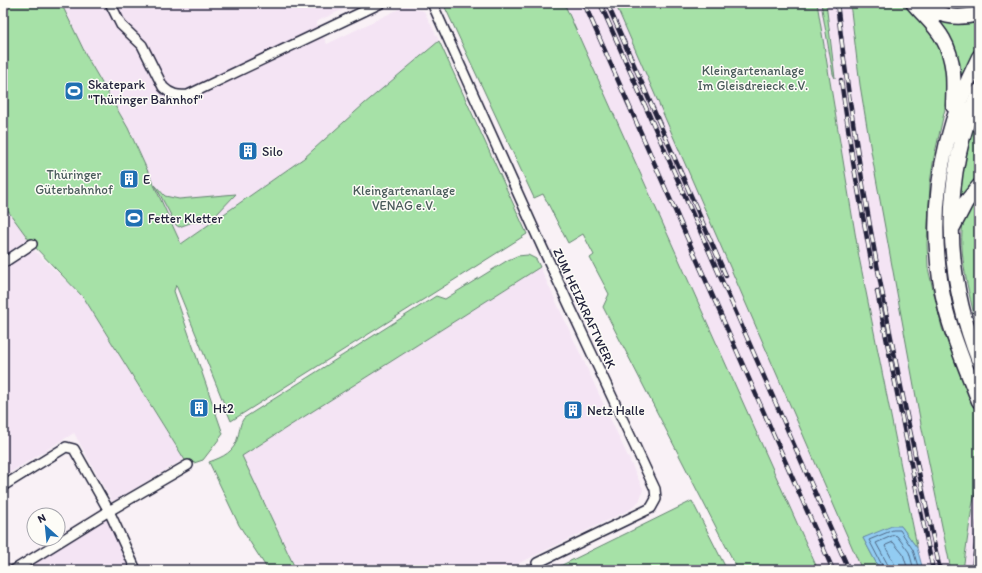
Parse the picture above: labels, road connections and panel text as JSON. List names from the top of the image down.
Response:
{
  "streets": {
    "street": ["ZUM HEIZKRAFTWERK"]
  },
  "parks": ["Kleingartenanlage Im Gleisdreieck e.V.", "Thüringer Güterbahnhof", "Kleingartenanlage VENAG e.V."],
  "places": {
    "sports": ["Skatepark \"Thüringer Bahnhof\"", "Fetter Kletter"],
    "building": [
      "Silo",
      "E",
      "Ht2",
      "Netz Halle"
    ]
  },
  "north": "top left"
}
